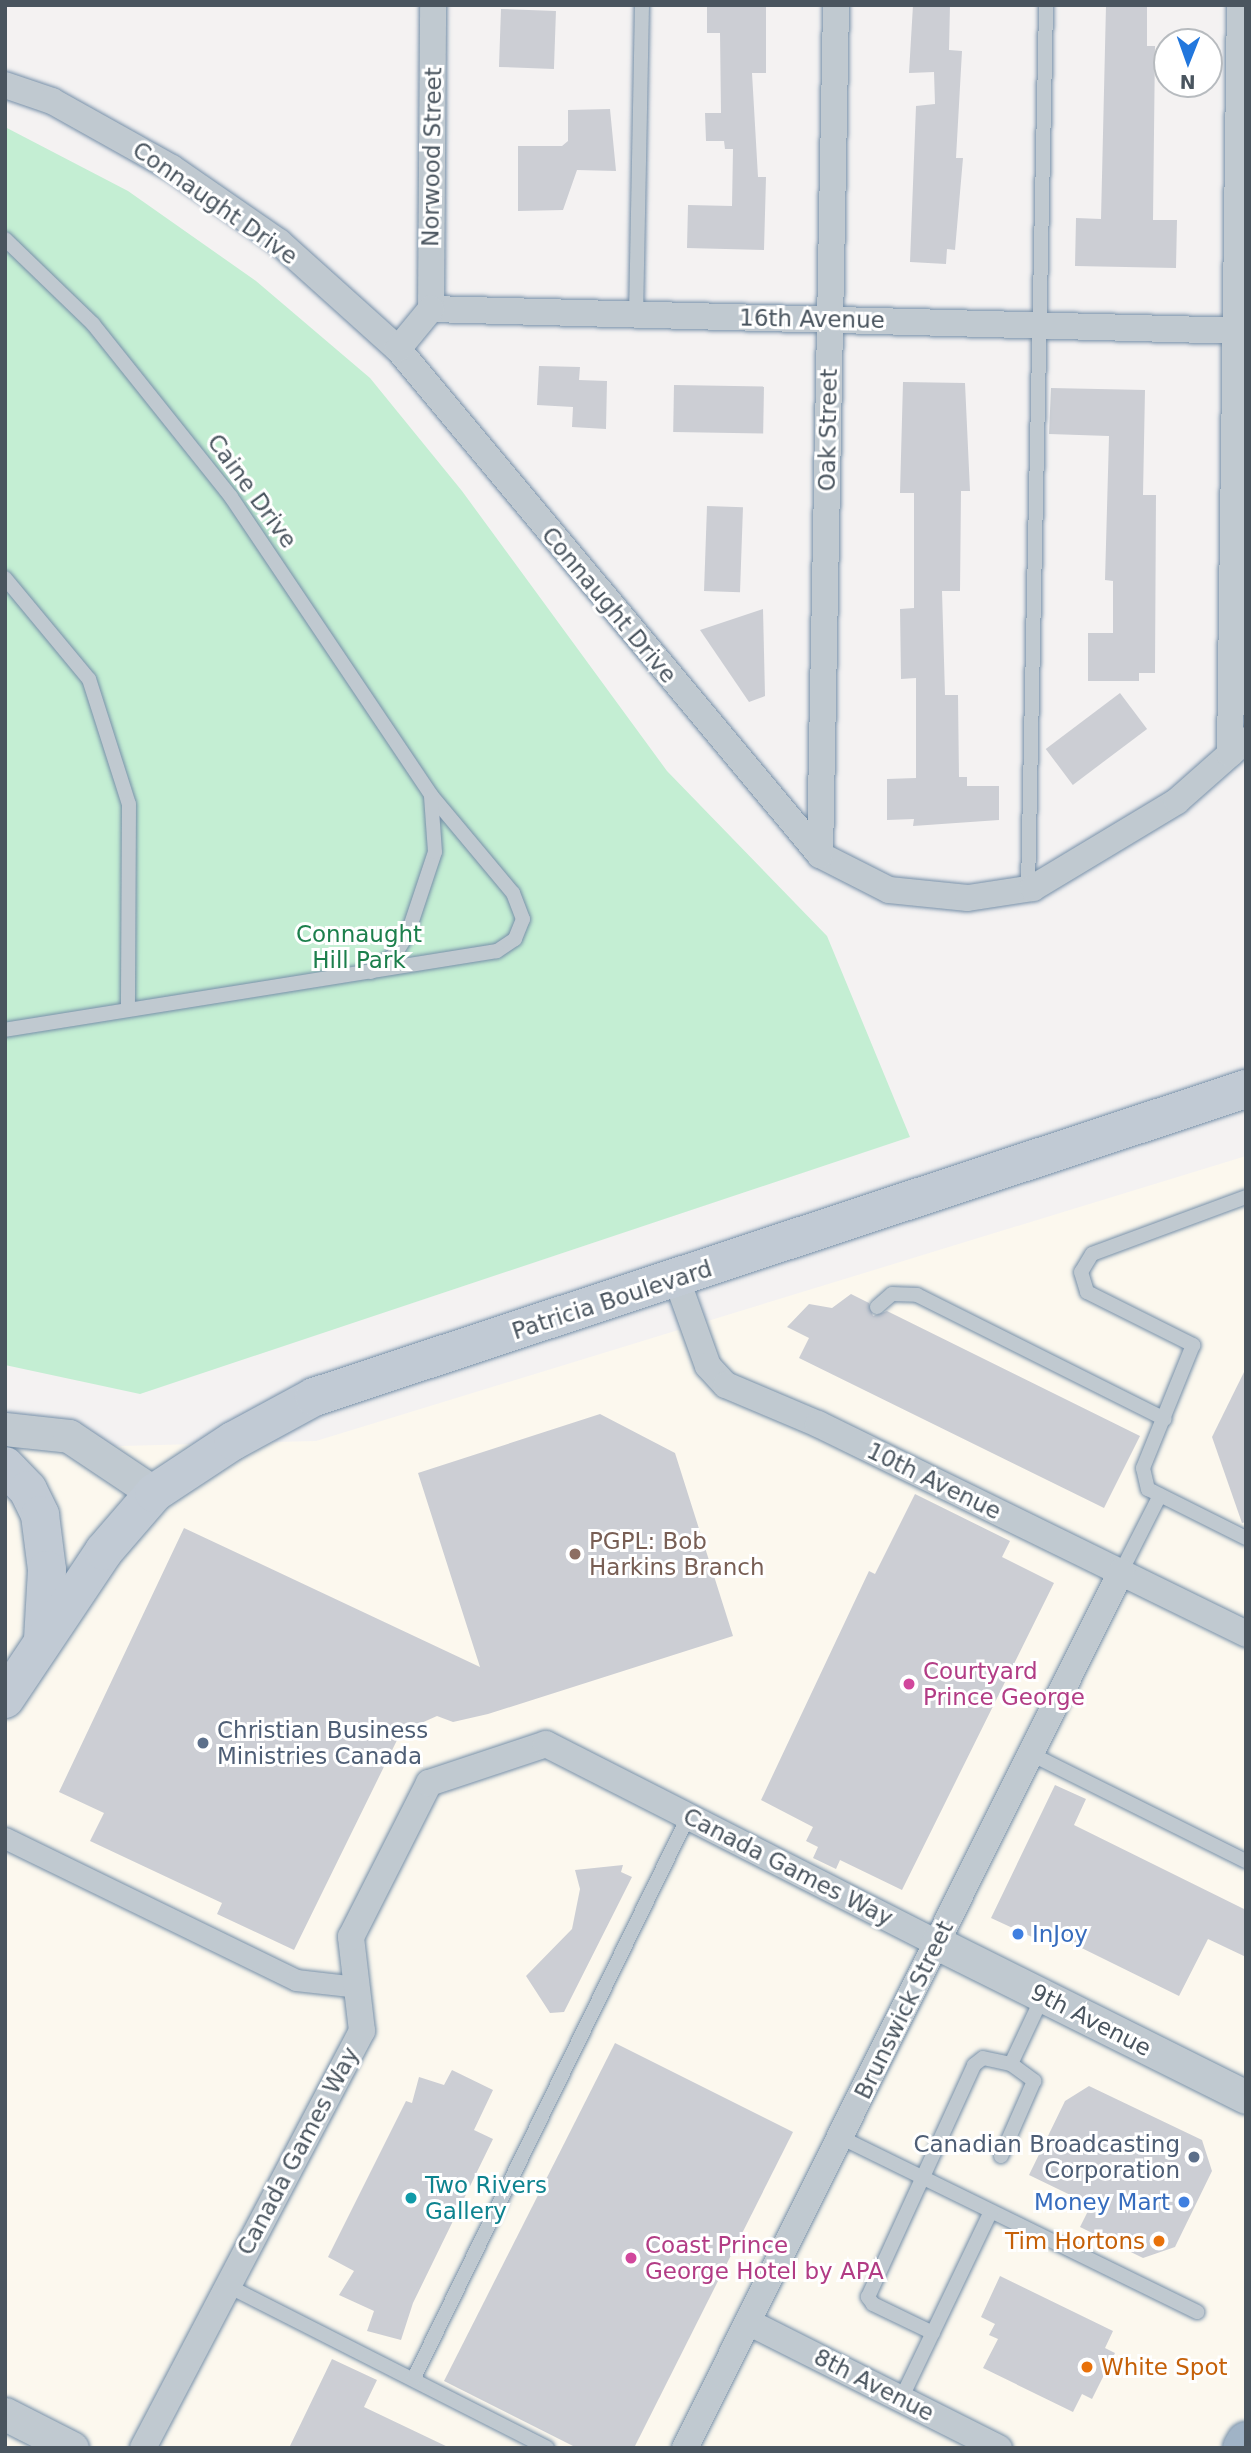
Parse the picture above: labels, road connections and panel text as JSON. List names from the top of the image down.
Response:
{
  "streets": {
    "main road": ["Patricia Boulevard"],
    "street": [
      "Norwood Street",
      "Connaught Drive",
      "16th Avenue",
      "Oak Street",
      "10th Avenue",
      "Canada Games Way",
      "Brunswick Street",
      "9th Avenue",
      "8th Avenue"
    ],
    "lane": ["Caine Drive"]
  },
  "crossings": [
    ["Norwood Street", "16th Avenue"],
    ["Connaught Drive", "Oak Street"],
    ["16th Avenue", "Oak Street"],
    ["Patricia Boulevard", "10th Avenue"],
    ["10th Avenue", "Brunswick Street"],
    ["Canada Games Way", "Brunswick Street"],
    ["Canada Games Way", "9th Avenue"],
    ["Brunswick Street", "9th Avenue"],
    ["Brunswick Street", "8th Avenue"]
  ],
  "parks": ["Connaught Hill Park"],
  "places": [
    "PGPL: Bob Harkins Branch",
    "Courtyard Prince George",
    "Christian Business Ministries Canada",
    "InJoy",
    "Canadian Broadcasting Corporation",
    "Two Rivers Gallery",
    "Money Mart",
    "Tim Hortons",
    "Coast Prince George Hotel by APA",
    "White Spot"
  ],
  "north": "bottom"
}
